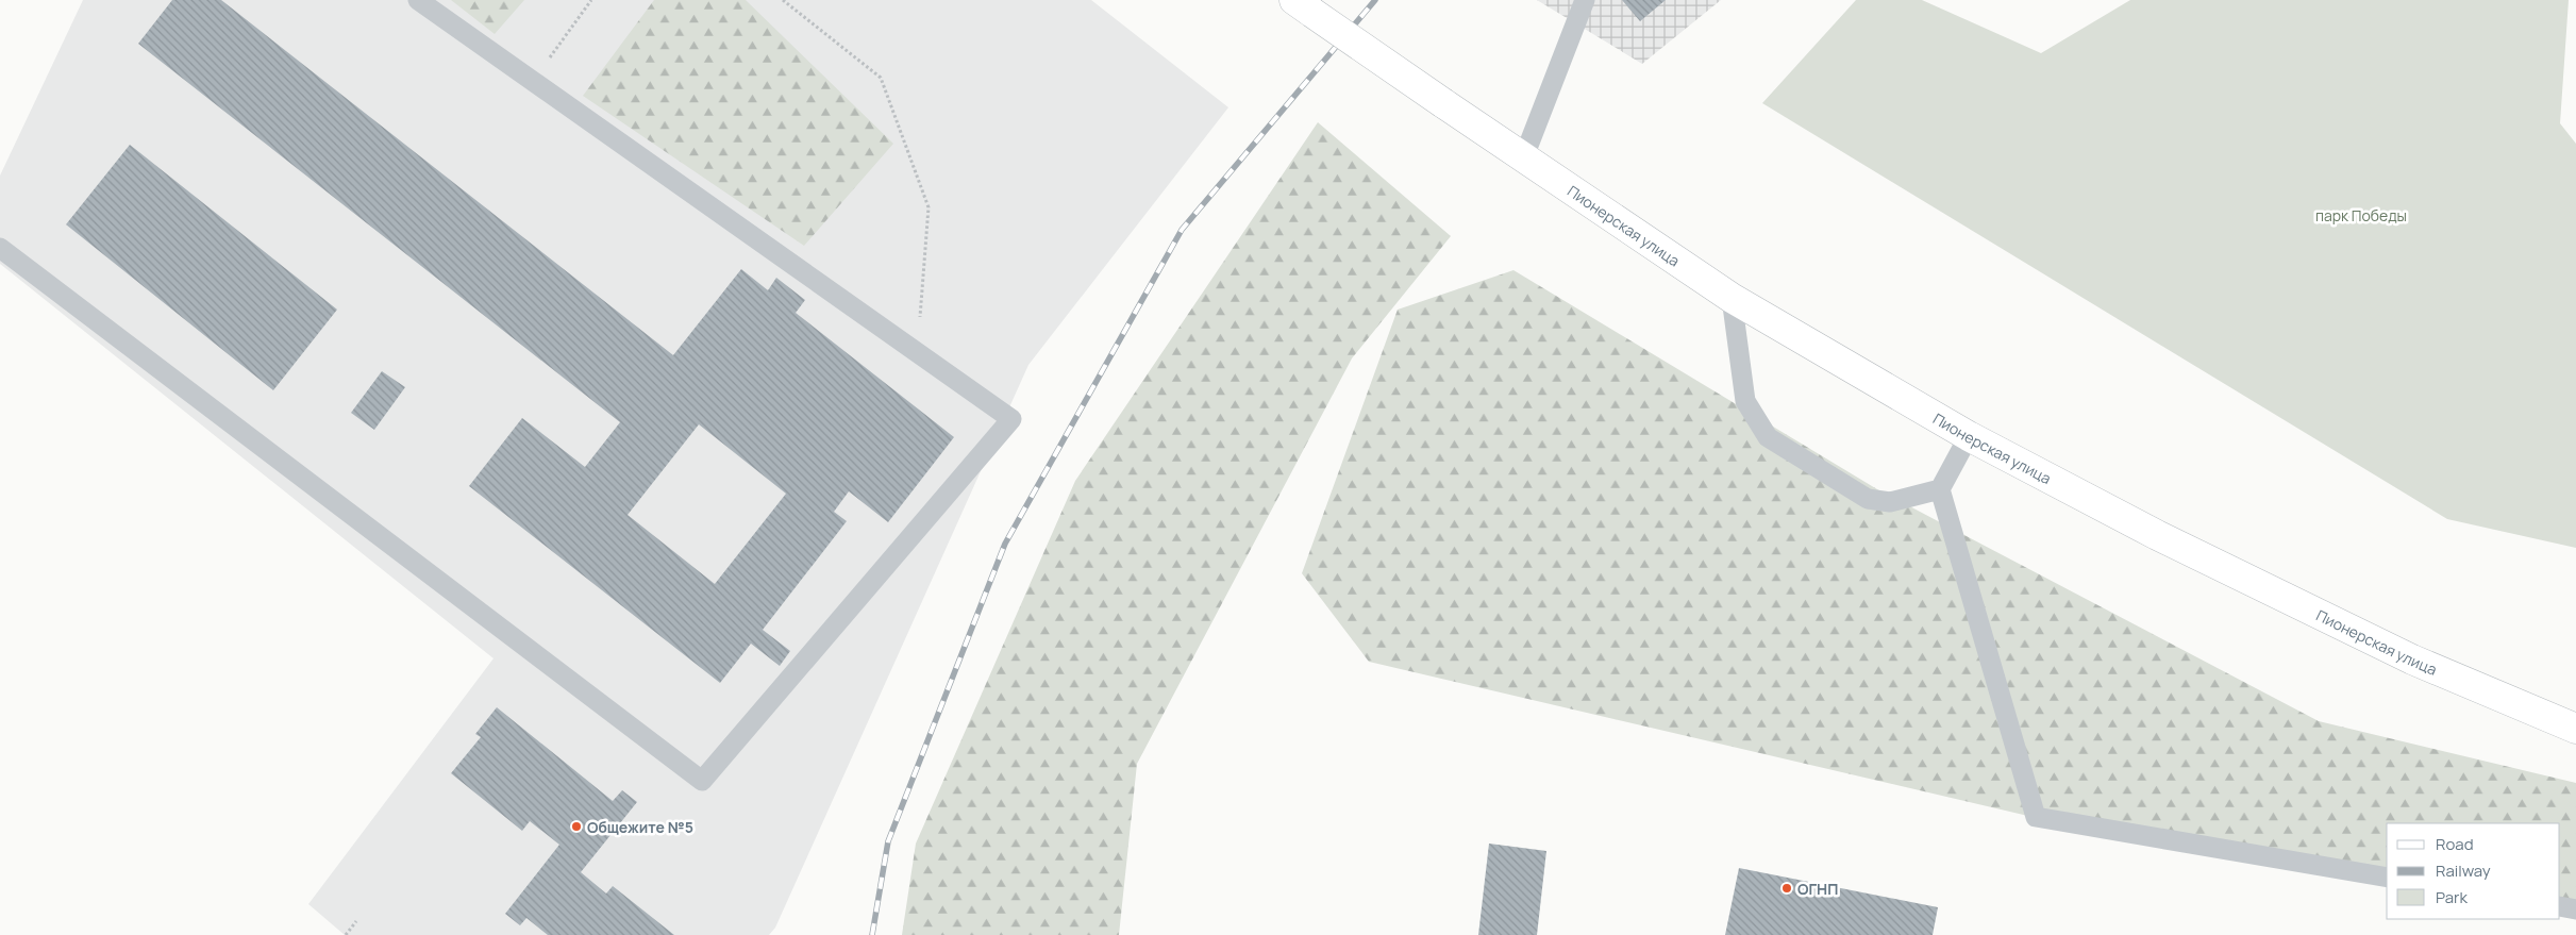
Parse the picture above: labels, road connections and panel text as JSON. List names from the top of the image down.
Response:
{
  "streets": {
    "main road": ["Пионерская улица"]
  },
  "parks": ["парк Победы"],
  "places": ["Общежите №5", "ОГНП"],
  "legend": ["Road", "Railway", "Park"]
}
